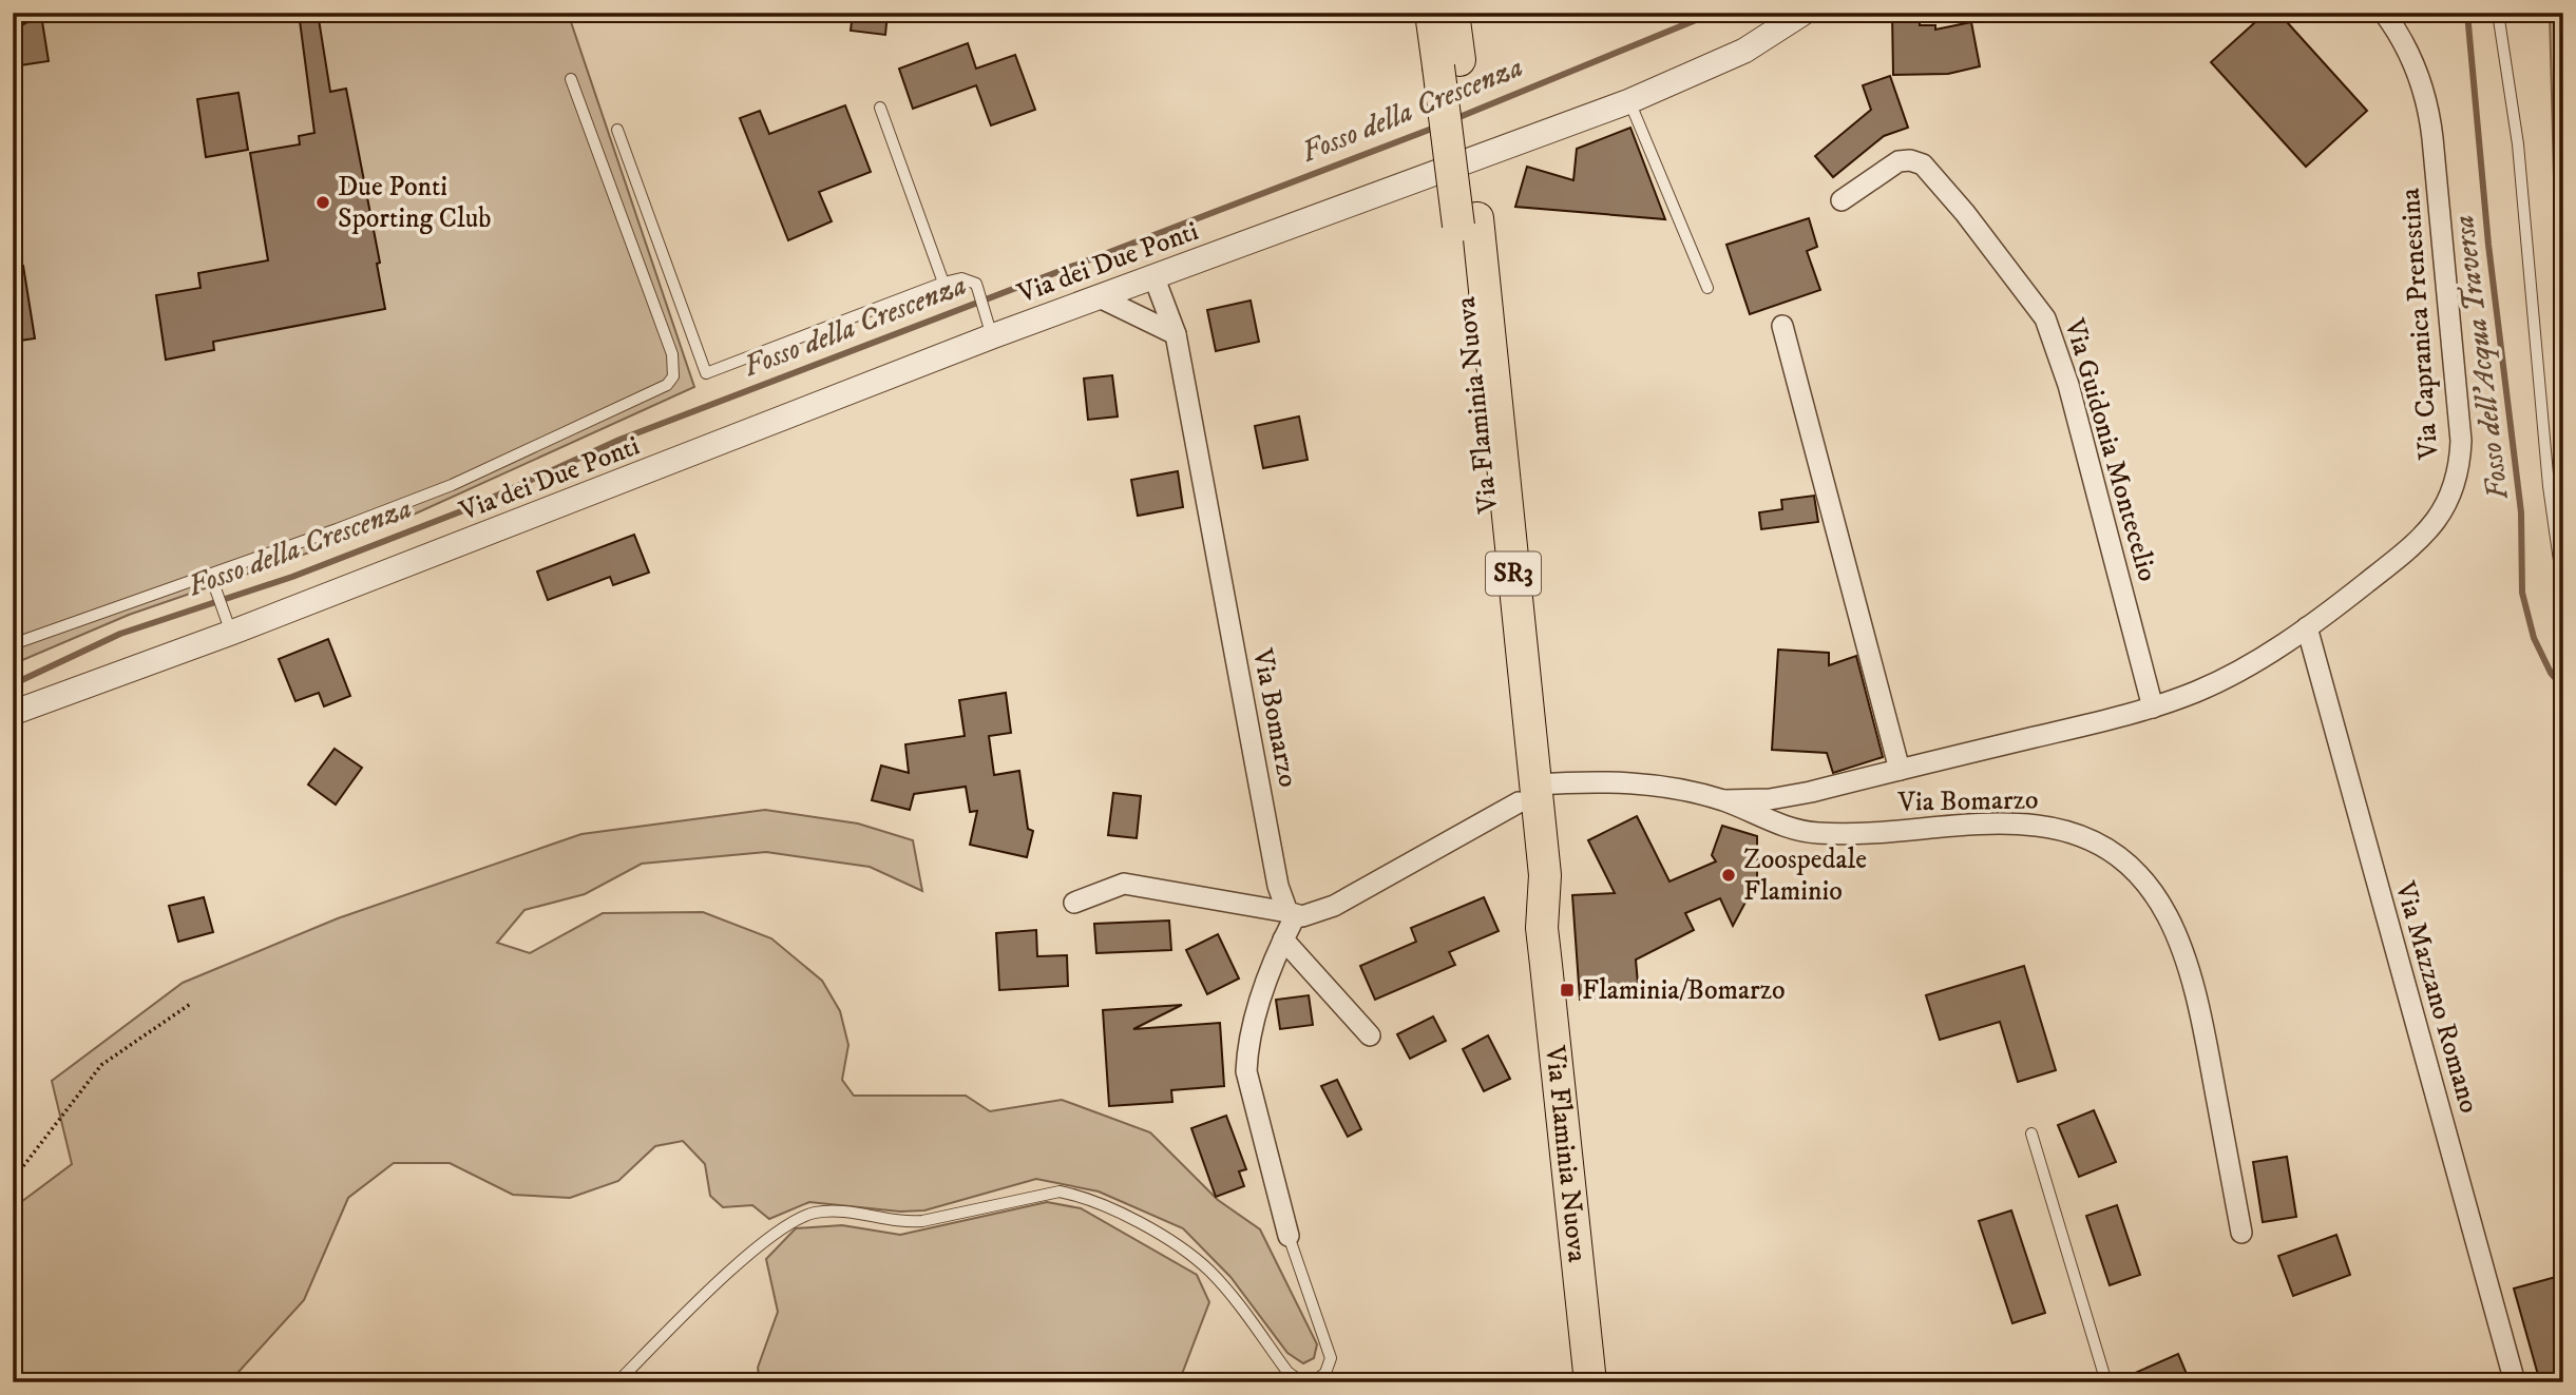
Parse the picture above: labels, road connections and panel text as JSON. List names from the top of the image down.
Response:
{
  "streets": {
    "main road": ["Via Flaminia Nuova", "SR3"],
    "street": [
      "Via dei Due Ponti",
      "Via Capranica Prenestina",
      "Via Guidonia Montecelio",
      "Via Bomarzo",
      "Via Mazzano Romano"
    ]
  },
  "crossings": [
    ["Via dei Due Ponti", "Via Bomarzo"],
    ["Via Capranica Prenestina", "Via Guidonia Montecelio"],
    ["Via Capranica Prenestina", "Via Bomarzo"],
    ["Via Capranica Prenestina", "Via Mazzano Romano"],
    ["Via Flaminia Nuova", "Via Bomarzo"]
  ],
  "water": ["Fosso della Crescenza", "Fosso dell'Acqua Traversa"],
  "places": {
    "other": ["Due Ponti Sporting Club", "Zoospedale Flaminio"],
    "transit": ["Flaminia/Bomarzo"]
  }
}
